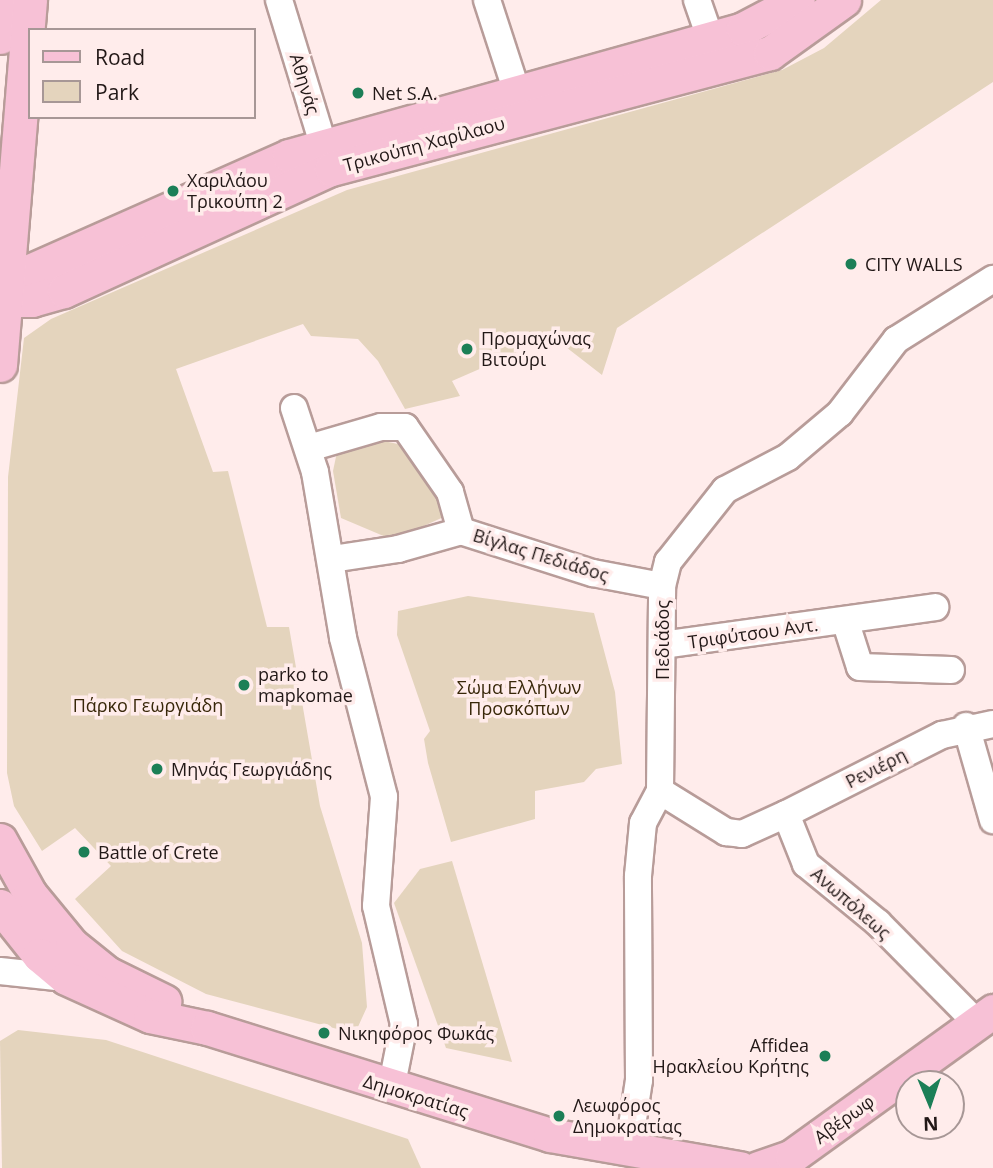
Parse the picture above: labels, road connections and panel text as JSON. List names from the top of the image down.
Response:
{
  "streets": {
    "main road": ["Τρικούπη Χαρίλαου", "Δημοκρατίας", "Αβέρωφ"],
    "street": [
      "Αθηνάς",
      "Βίγλας Πεδιάδος",
      "Τριφύτσου Αντ.",
      "Πεδιάδος",
      "Ρενιέρη",
      "Ανωπόλεως"
    ]
  },
  "crossings": [
    ["Αθηνάς", "Τρικούπη Χαρίλαου"],
    ["Βίγλας Πεδιάδος", "Πεδιάδος"],
    ["Τριφύτσου Αντ.", "Πεδιάδος"],
    ["Πεδιάδος", "Δημοκρατίας"],
    ["Ρενιέρη", "Ανωπόλεως"],
    ["Ανωπόλεως", "Αβέρωφ"]
  ],
  "parks": ["Σώμα Ελλήνων Προσκόπων", "Πάρκο Γεωργιάδη"],
  "places": [
    "Net S.A.",
    "Χαριλάου Τρικούπη 2",
    "CITY WALLS",
    "Προμαχώνας Βιτούρι",
    "parko to mapkomae",
    "Μηνάς Γεωργιάδης",
    "Battle of Crete",
    "Νικηφόρος Φωκάς",
    "Affidea Ηρακλείου Κρήτης",
    "Λεωφόρος Δημοκρατίας"
  ],
  "legend": ["Road", "Park"],
  "north": "bottom"
}
